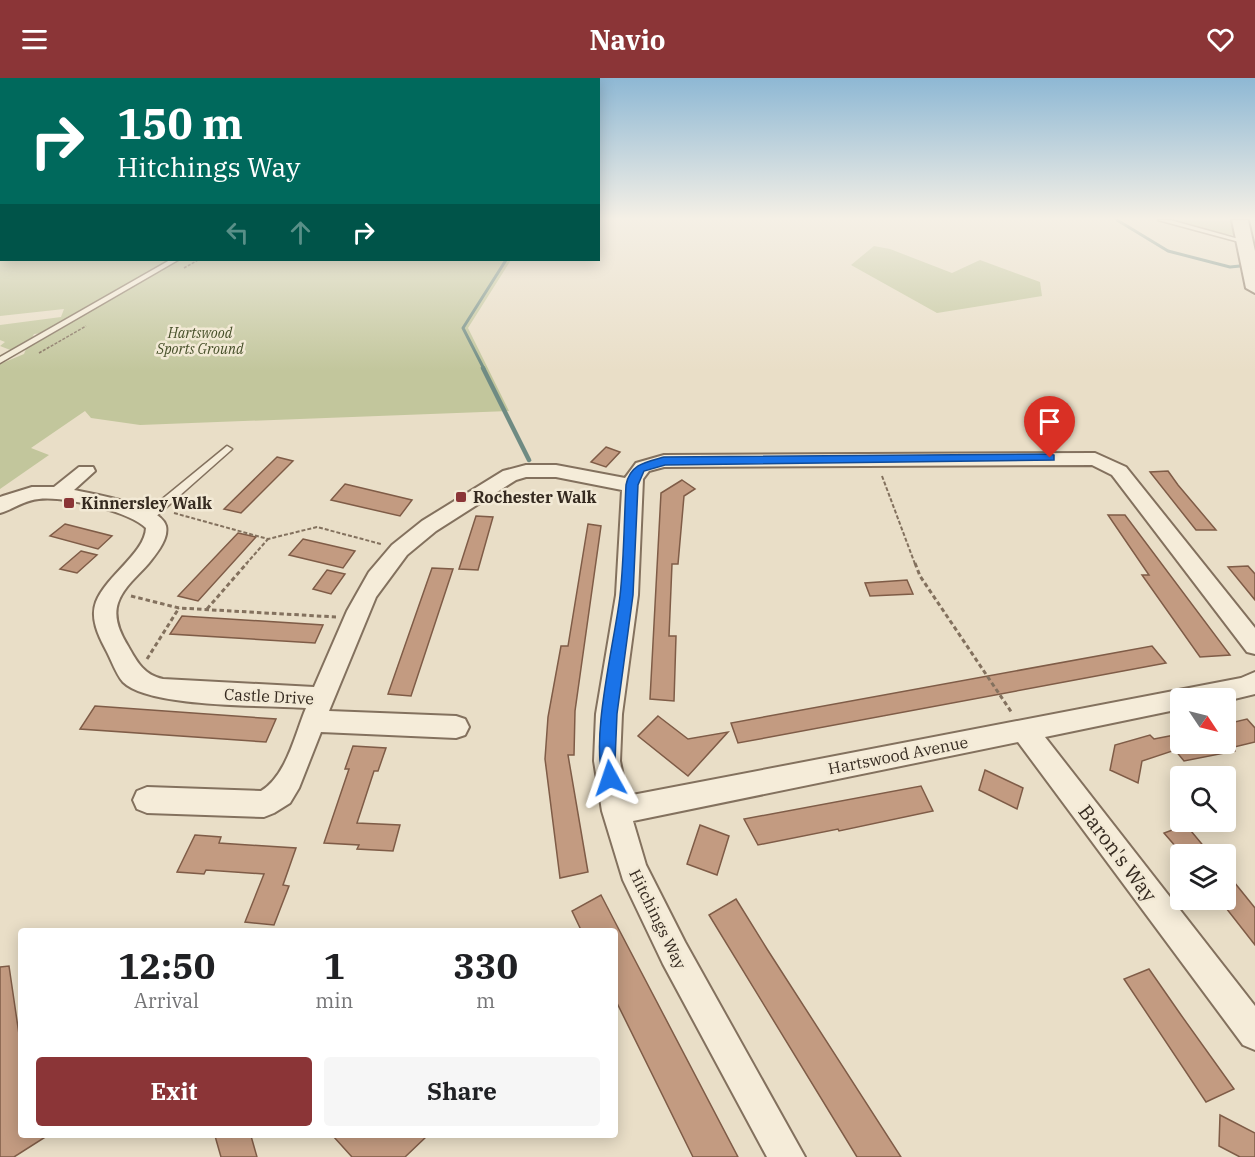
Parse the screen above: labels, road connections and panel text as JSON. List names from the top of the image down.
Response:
{
  "streets": {
    "street": [
      "Castle Drive",
      "Hartswood Avenue",
      "Baron's Way",
      "Hitchings Way"
    ]
  },
  "crossings": [
    ["Castle Drive", "Hitchings Way"],
    ["Hartswood Avenue", "Baron's Way"],
    ["Hartswood Avenue", "Hitchings Way"]
  ],
  "parks": ["Hartswood Sports Ground"],
  "places": {
    "transit": ["Rochester Walk", "Kinnersley Walk"]
  },
  "north": "bottom right",
  "page": {
    "header": "Navio",
    "turn": ["150 m", "Hitchings Way"],
    "eta": [
      "12:50",
      "Arrival",
      "1",
      "min",
      "330",
      "m"
    ],
    "buttons": ["Exit", "Share"]
  }
}
